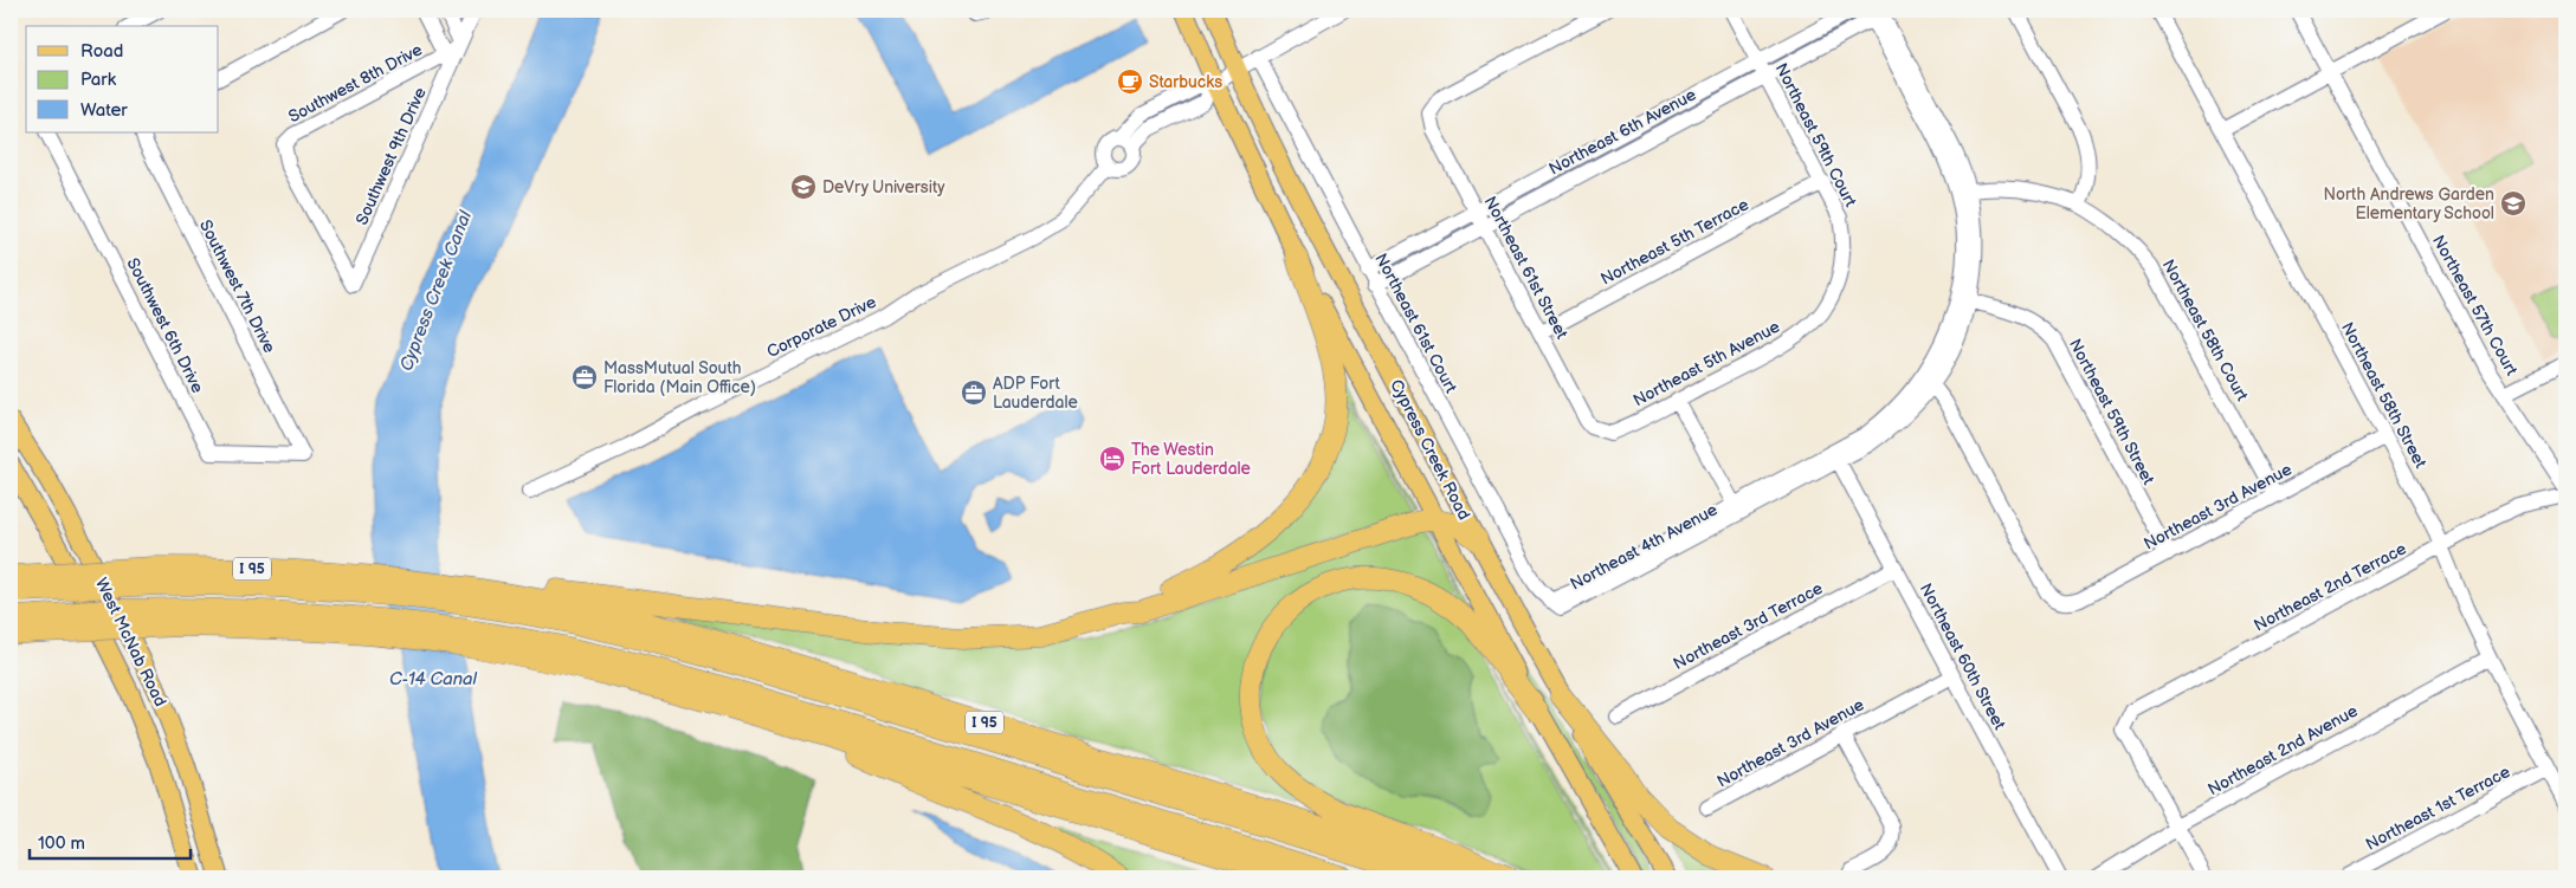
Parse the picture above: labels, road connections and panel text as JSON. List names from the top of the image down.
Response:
{
  "streets": {
    "highway": ["I 95"],
    "main road": ["Cypress Creek Road", "West McNab Road"],
    "street": [
      "Southwest 8th Drive",
      "Northeast 6th Avenue",
      "Northeast 59th Court",
      "Southwest 9th Drive",
      "Northeast 5th Terrace",
      "Northeast 61st Street",
      "Southwest 7th Drive",
      "Northeast 57th Court",
      "Northeast 61st Court",
      "Southwest 6th Drive",
      "Corporate Drive",
      "Northeast 58th Court",
      "Northeast 5th Avenue",
      "Northeast 58th Street",
      "Northeast 59th Street",
      "Northeast 3rd Avenue",
      "Northeast 4th Avenue",
      "Northeast 2nd Terrace",
      "Northeast 3rd Terrace",
      "Northeast 60th Street",
      "Northeast 2nd Avenue",
      "Northeast 1st Terrace"
    ]
  },
  "crossings": [
    ["Southwest 8th Drive", "Southwest 9th Drive"],
    ["Northeast 6th Avenue", "Northeast 59th Court"],
    ["Northeast 6th Avenue", "Northeast 61st Street"],
    ["Northeast 6th Avenue", "Northeast 61st Court"],
    ["Northeast 59th Court", "Northeast 5th Terrace"],
    ["Northeast 59th Court", "Northeast 5th Avenue"],
    ["Northeast 5th Terrace", "Northeast 61st Street"],
    ["Northeast 61st Street", "Northeast 5th Avenue"],
    ["Southwest 7th Drive", "Southwest 6th Drive"],
    ["Northeast 61st Court", "Northeast 4th Avenue"],
    ["Northeast 58th Court", "Northeast 3rd Avenue"],
    ["Northeast 58th Street", "Northeast 3rd Avenue"],
    ["Northeast 58th Street", "Northeast 2nd Terrace"],
    ["Northeast 58th Street", "Northeast 2nd Avenue"],
    ["Northeast 58th Street", "Northeast 1st Terrace"],
    ["Northeast 59th Street", "Northeast 3rd Avenue"],
    ["Northeast 59th Street", "Northeast 4th Avenue"],
    ["Northeast 3rd Avenue", "Northeast 4th Avenue"],
    ["Northeast 3rd Avenue", "Northeast 60th Street"],
    ["Northeast 4th Avenue", "Northeast 60th Street"],
    ["Northeast 2nd Terrace", "Northeast 2nd Avenue"],
    ["Northeast 3rd Terrace", "Northeast 60th Street"]
  ],
  "water": ["Cypress Creek Canal", "C-14 Canal"],
  "places": {
    "cafe": ["Starbucks"],
    "school or university": ["DeVry University", "North Andrews Garden Elementary School"],
    "office": ["MassMutual South Florida (Main Office)", "ADP Fort Lauderdale"],
    "hotel": ["The Westin Fort Lauderdale"]
  },
  "legend": ["Road", "Park", "Water"],
  "scale_bar": "100 m"
}
